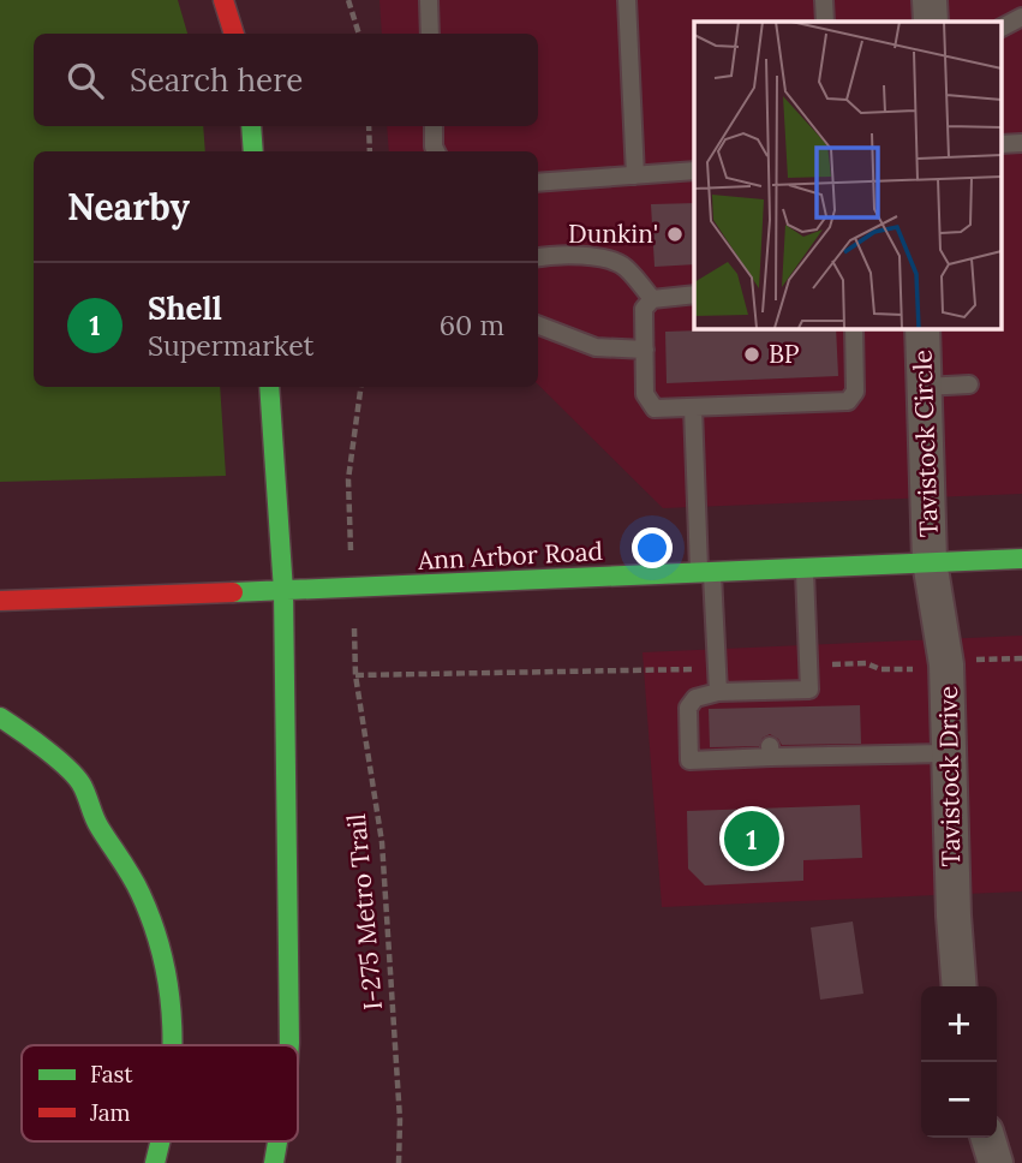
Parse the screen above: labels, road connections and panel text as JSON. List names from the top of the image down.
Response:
{
  "streets": {
    "main road": ["Ann Arbor Road"],
    "street": ["Tavistock Circle", "Tavistock Drive"],
    "path": ["I-275 Metro Trail"]
  },
  "crossings": [
    ["Tavistock Circle", "Ann Arbor Road"],
    ["Tavistock Circle", "Tavistock Drive"],
    ["Ann Arbor Road", "Tavistock Drive"]
  ],
  "places": ["Dunkin'", "BP"],
  "legend": ["Fast", "Jam"],
  "page": {
    "search": "Search here",
    "heading": "Nearby",
    "list": [
      {
        "mark": "1",
        "name": "Shell",
        "note": "Supermarket",
        "value": "60 m"
      }
    ],
    "pins": "1",
    "map_buttons": ["+", "−"]
  }
}
